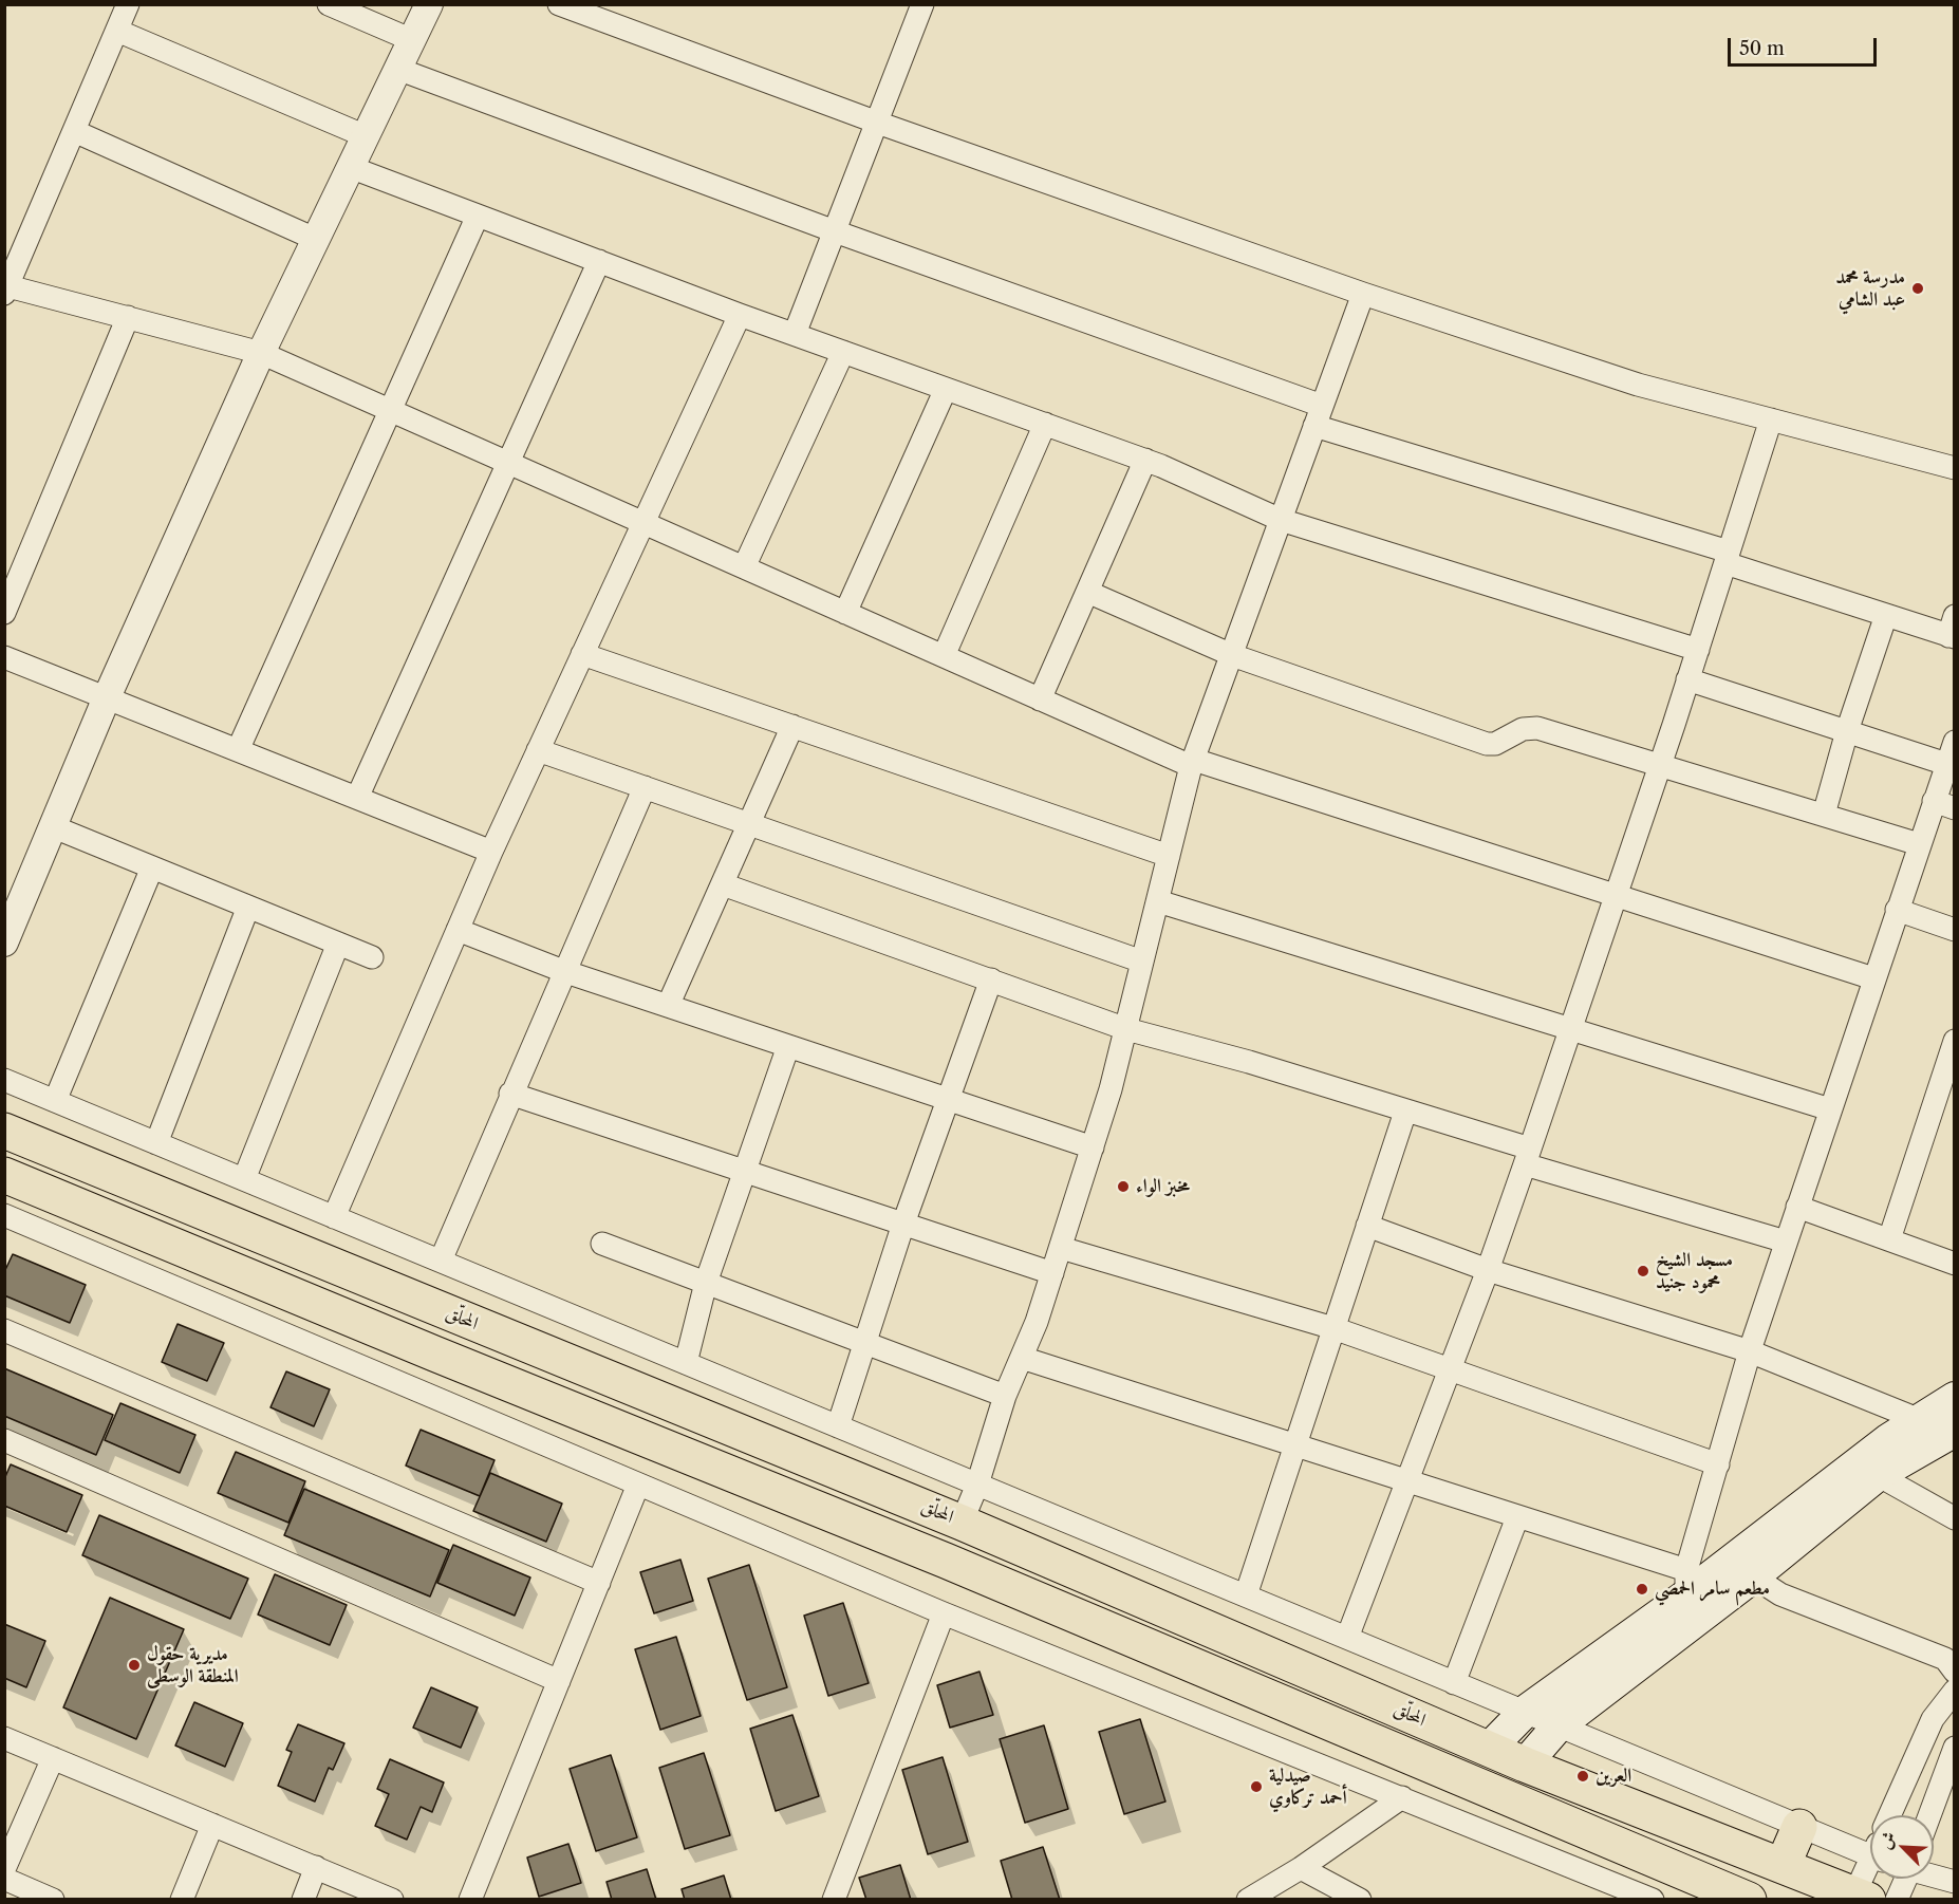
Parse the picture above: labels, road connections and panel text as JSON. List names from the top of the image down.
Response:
{
  "streets": {
    "highway": ["المحلّق"]
  },
  "places": [
    "مدرسة محمد عبد الشامي",
    "مخبز الواء",
    "مسجد الشيخ محمود جنيد",
    "مطعم سامر الحمصي",
    "مديرية حقول المنطقة الوسطى",
    "العرين",
    "صيدلية أحمد تركاوي"
  ],
  "scale_bar": "50 m",
  "north": "top left"
}
